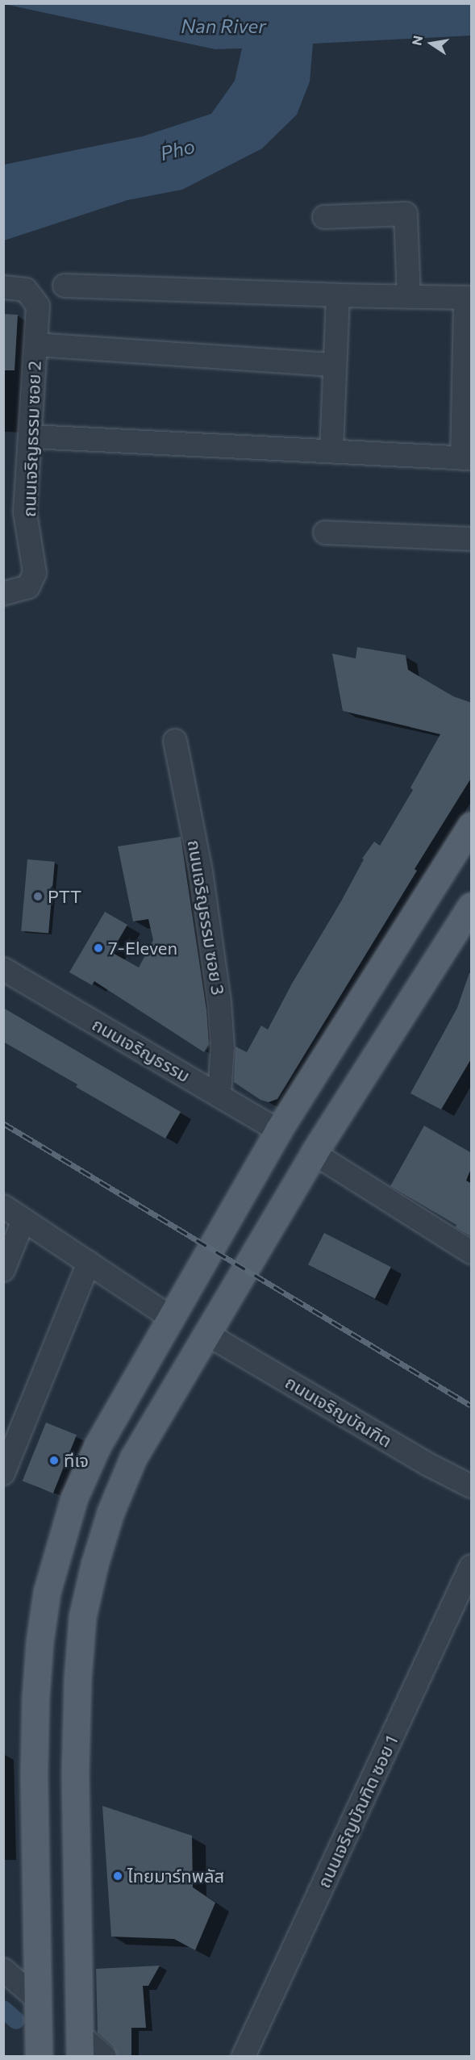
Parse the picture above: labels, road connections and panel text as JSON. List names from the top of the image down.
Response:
{
  "streets": {
    "street": [
      "ถนนเจริญธรรม ซอย 2",
      "ถนนเจริญธรรม ซอย 3",
      "ถนนเจริญธรรม",
      "ถนนเจริญบัณฑิต",
      "ถนนเจริญบัณฑิต ซอย 1"
    ]
  },
  "crossings": [
    ["ถนนเจริญธรรม ซอย 3", "ถนนเจริญธรรม"]
  ],
  "water": ["Nan River", "Pho"],
  "places": [
    "PTT",
    "7-Eleven",
    "ทีเจ",
    "ไทยมาร์ทพลัส"
  ],
  "north": "left"
}
